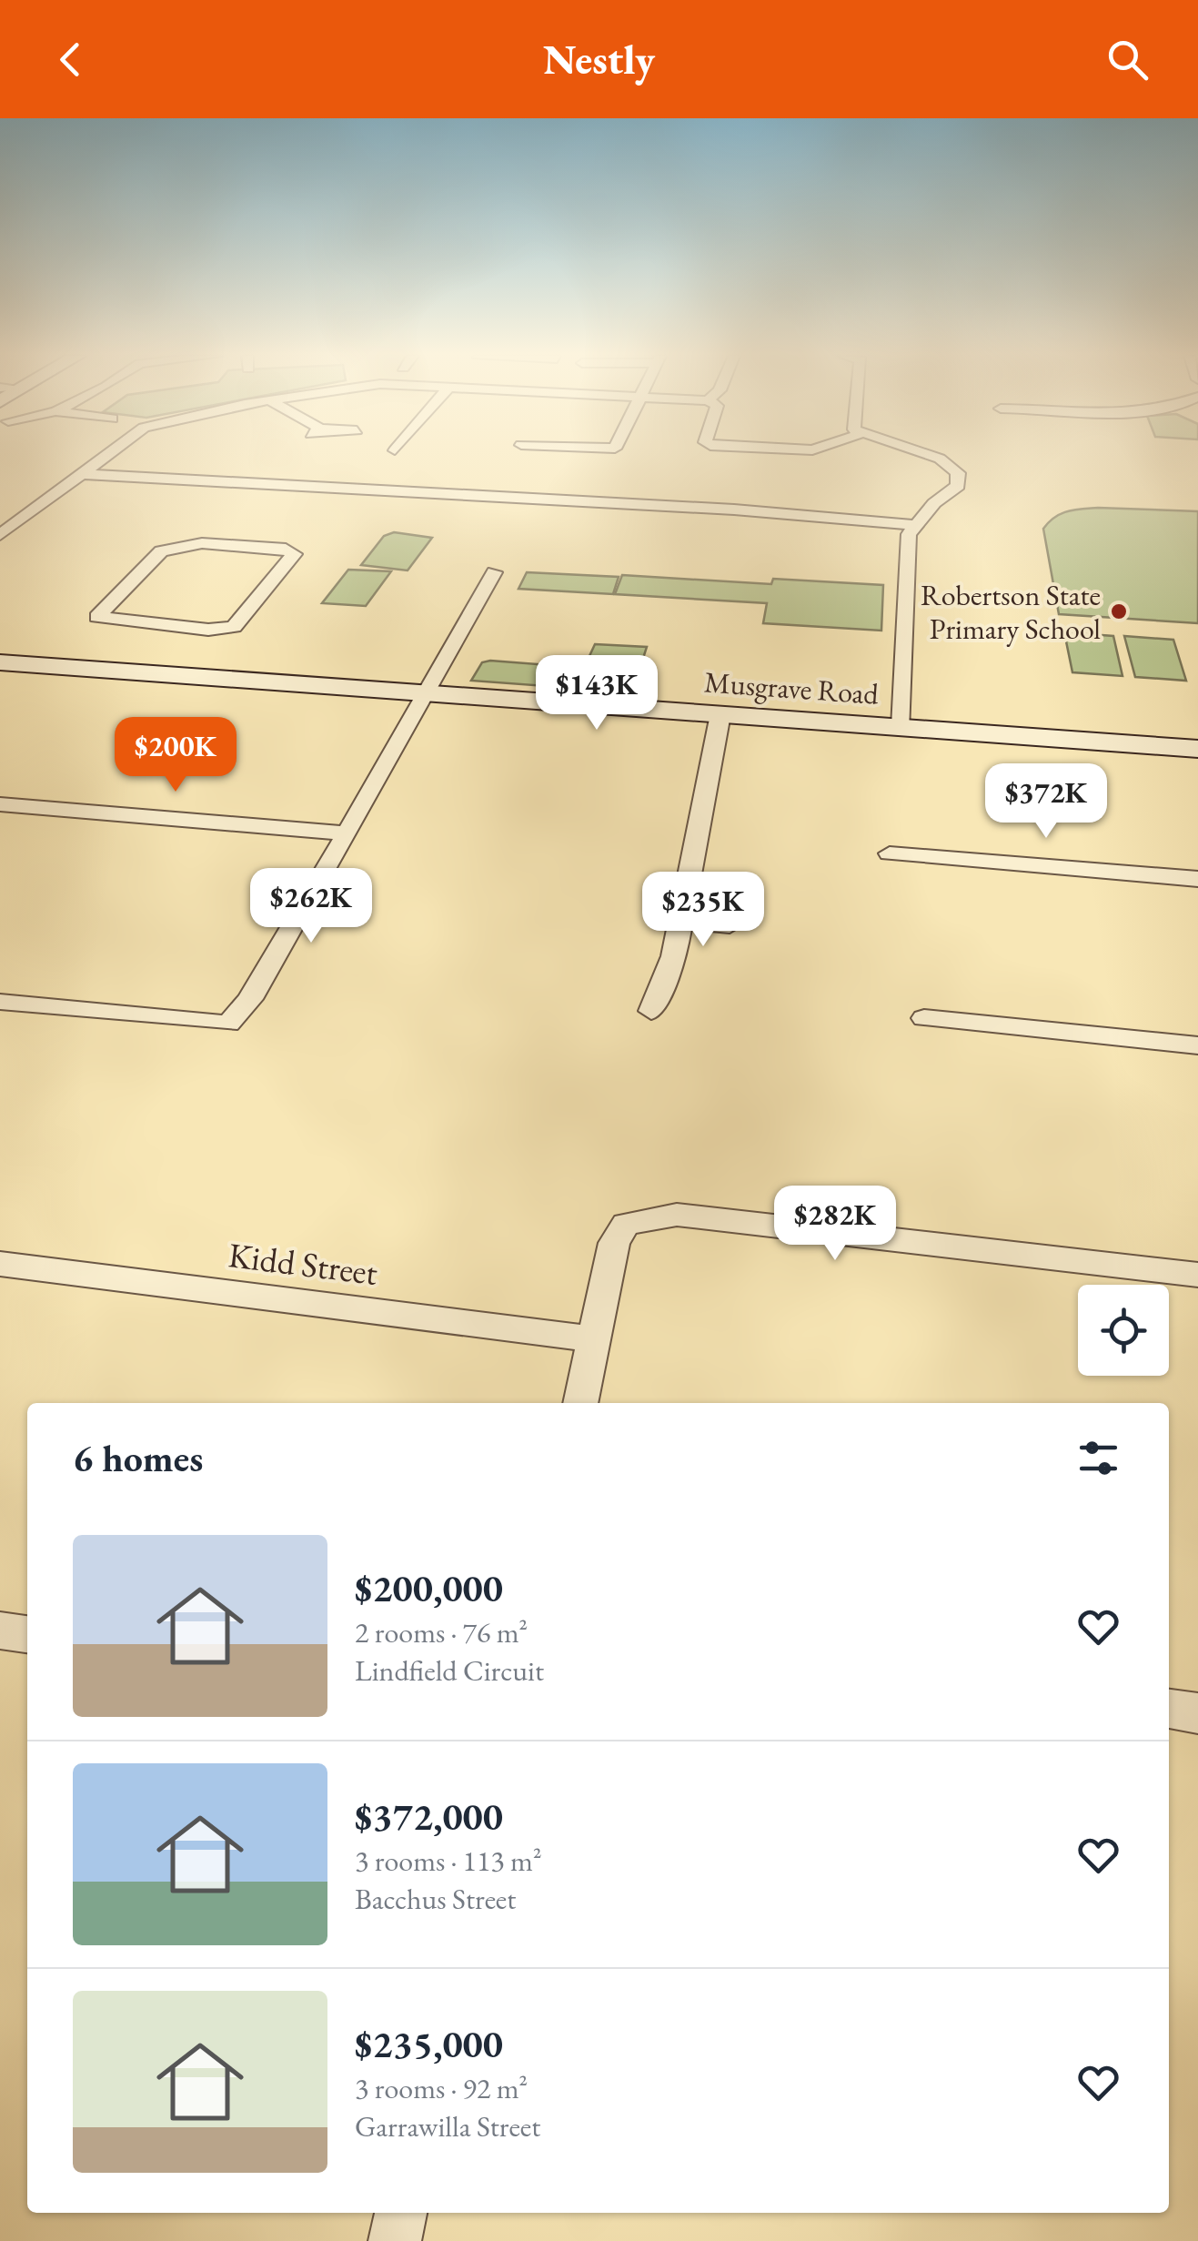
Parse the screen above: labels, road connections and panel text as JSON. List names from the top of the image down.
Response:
{
  "streets": {
    "street": ["Musgrave Road", "Kidd Street"]
  },
  "places": ["Robertson State Primary School"],
  "page": {
    "header": "Nestly",
    "price": [
      "$143K",
      "$200K",
      "$372K",
      "$262K",
      "$235K",
      "$282K"
    ],
    "heading": "6 homes",
    "list": [
      {
        "name": "$200,000",
        "note": "2 rooms · 76 m² · Lindfield Circuit"
      },
      {
        "name": "$372,000",
        "note": "3 rooms · 113 m² · Bacchus Street"
      },
      {
        "name": "$235,000",
        "note": "3 rooms · 92 m² · Garrawilla Street"
      }
    ]
  }
}
